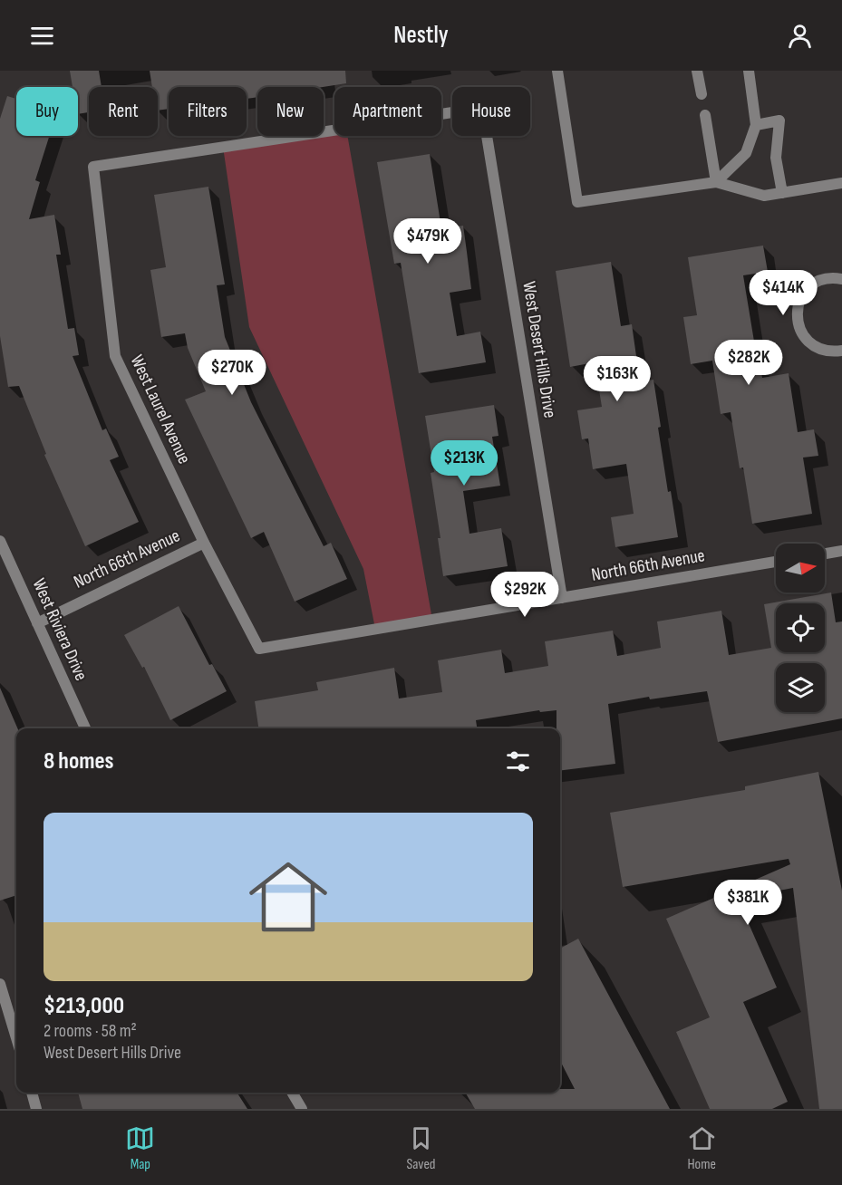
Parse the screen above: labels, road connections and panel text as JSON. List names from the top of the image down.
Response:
{
  "streets": {
    "street": [
      "West Desert Hills Drive",
      "West Laurel Avenue",
      "North 66th Avenue",
      "West Riviera Drive"
    ]
  },
  "crossings": [
    ["West Desert Hills Drive", "West Laurel Avenue"],
    ["West Desert Hills Drive", "North 66th Avenue"],
    ["West Laurel Avenue", "North 66th Avenue"],
    ["North 66th Avenue", "West Riviera Drive"]
  ],
  "north": "right",
  "page": {
    "header": "Nestly",
    "chip": [
      "Buy",
      "Rent",
      "Filters",
      "New",
      "Apartment",
      "House"
    ],
    "price": [
      "$479K",
      "$414K",
      "$282K",
      "$270K",
      "$163K",
      "$213K",
      "$292K",
      "$381K"
    ],
    "heading": "8 homes",
    "list": [
      {
        "name": "$213,000",
        "note": "2 rooms · 58 m² · West Desert Hills Drive"
      }
    ],
    "tabs": ["Map", "Saved", "Home"]
  }
}
